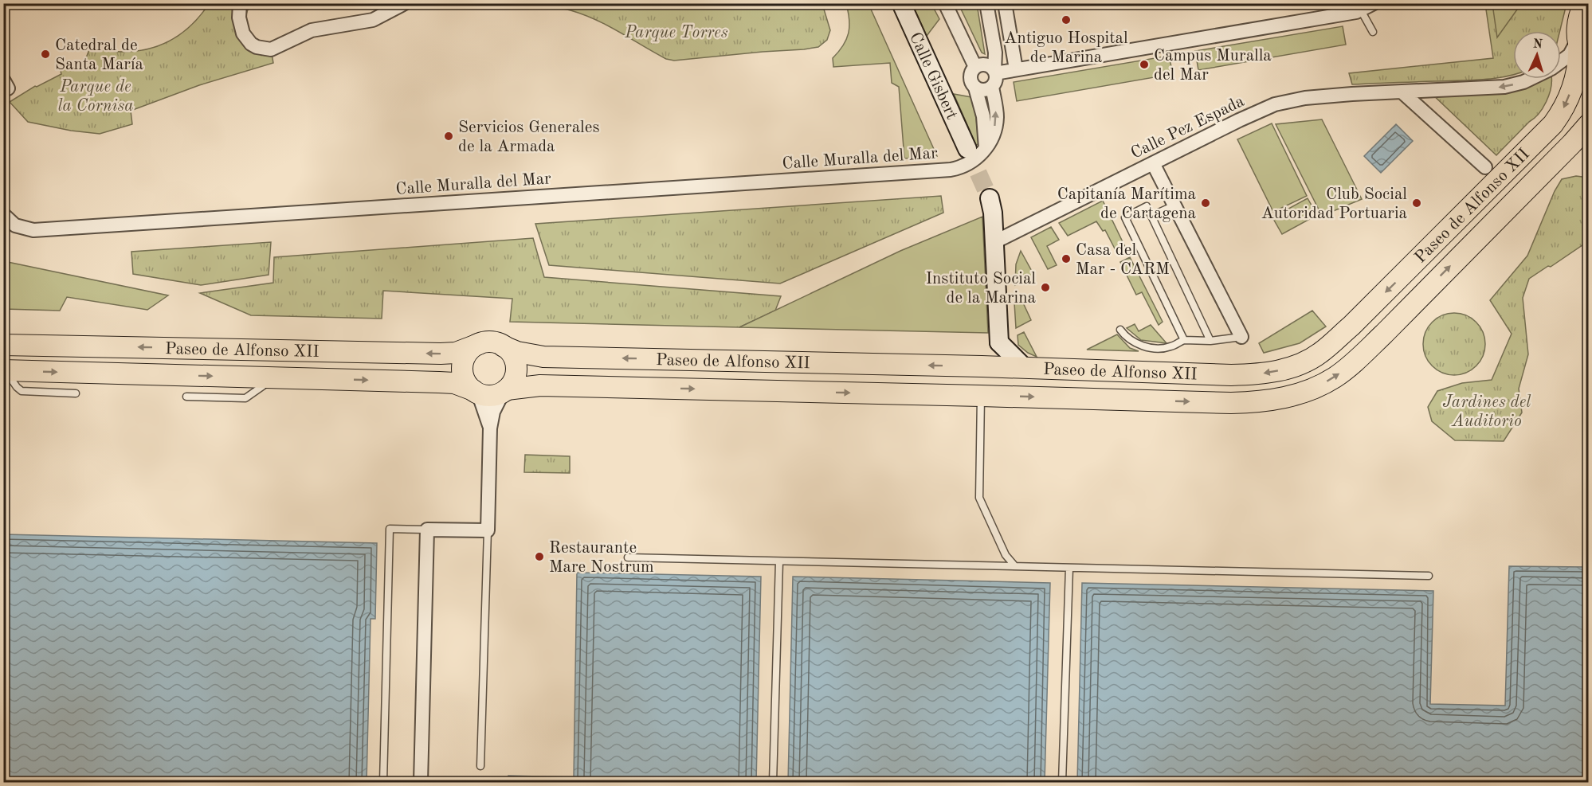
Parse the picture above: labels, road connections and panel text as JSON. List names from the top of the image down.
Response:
{
  "streets": {
    "main road": ["Paseo de Alfonso XII"],
    "street": ["Calle Gisbert", "Calle Pez Espada", "Calle Muralla del Mar"]
  },
  "crossings": [
    ["Calle Pez Espada", "Paseo de Alfonso XII"]
  ],
  "parks": ["Parque Torres", "Parque de la Cornisa", "Jardines del Auditorio"],
  "places": [
    "Antiguo Hospital de Marina",
    "Catedral de Santa María",
    "Campus Muralla del Mar",
    "Servicios Generales de la Armada",
    "Capitanía Marítima de Cartagena",
    "Club Social Autoridad Portuaria",
    "Casa del Mar - CARM",
    "Instituto Social de la Marina",
    "Restaurante Mare Nostrum"
  ],
  "north": "top"
}
